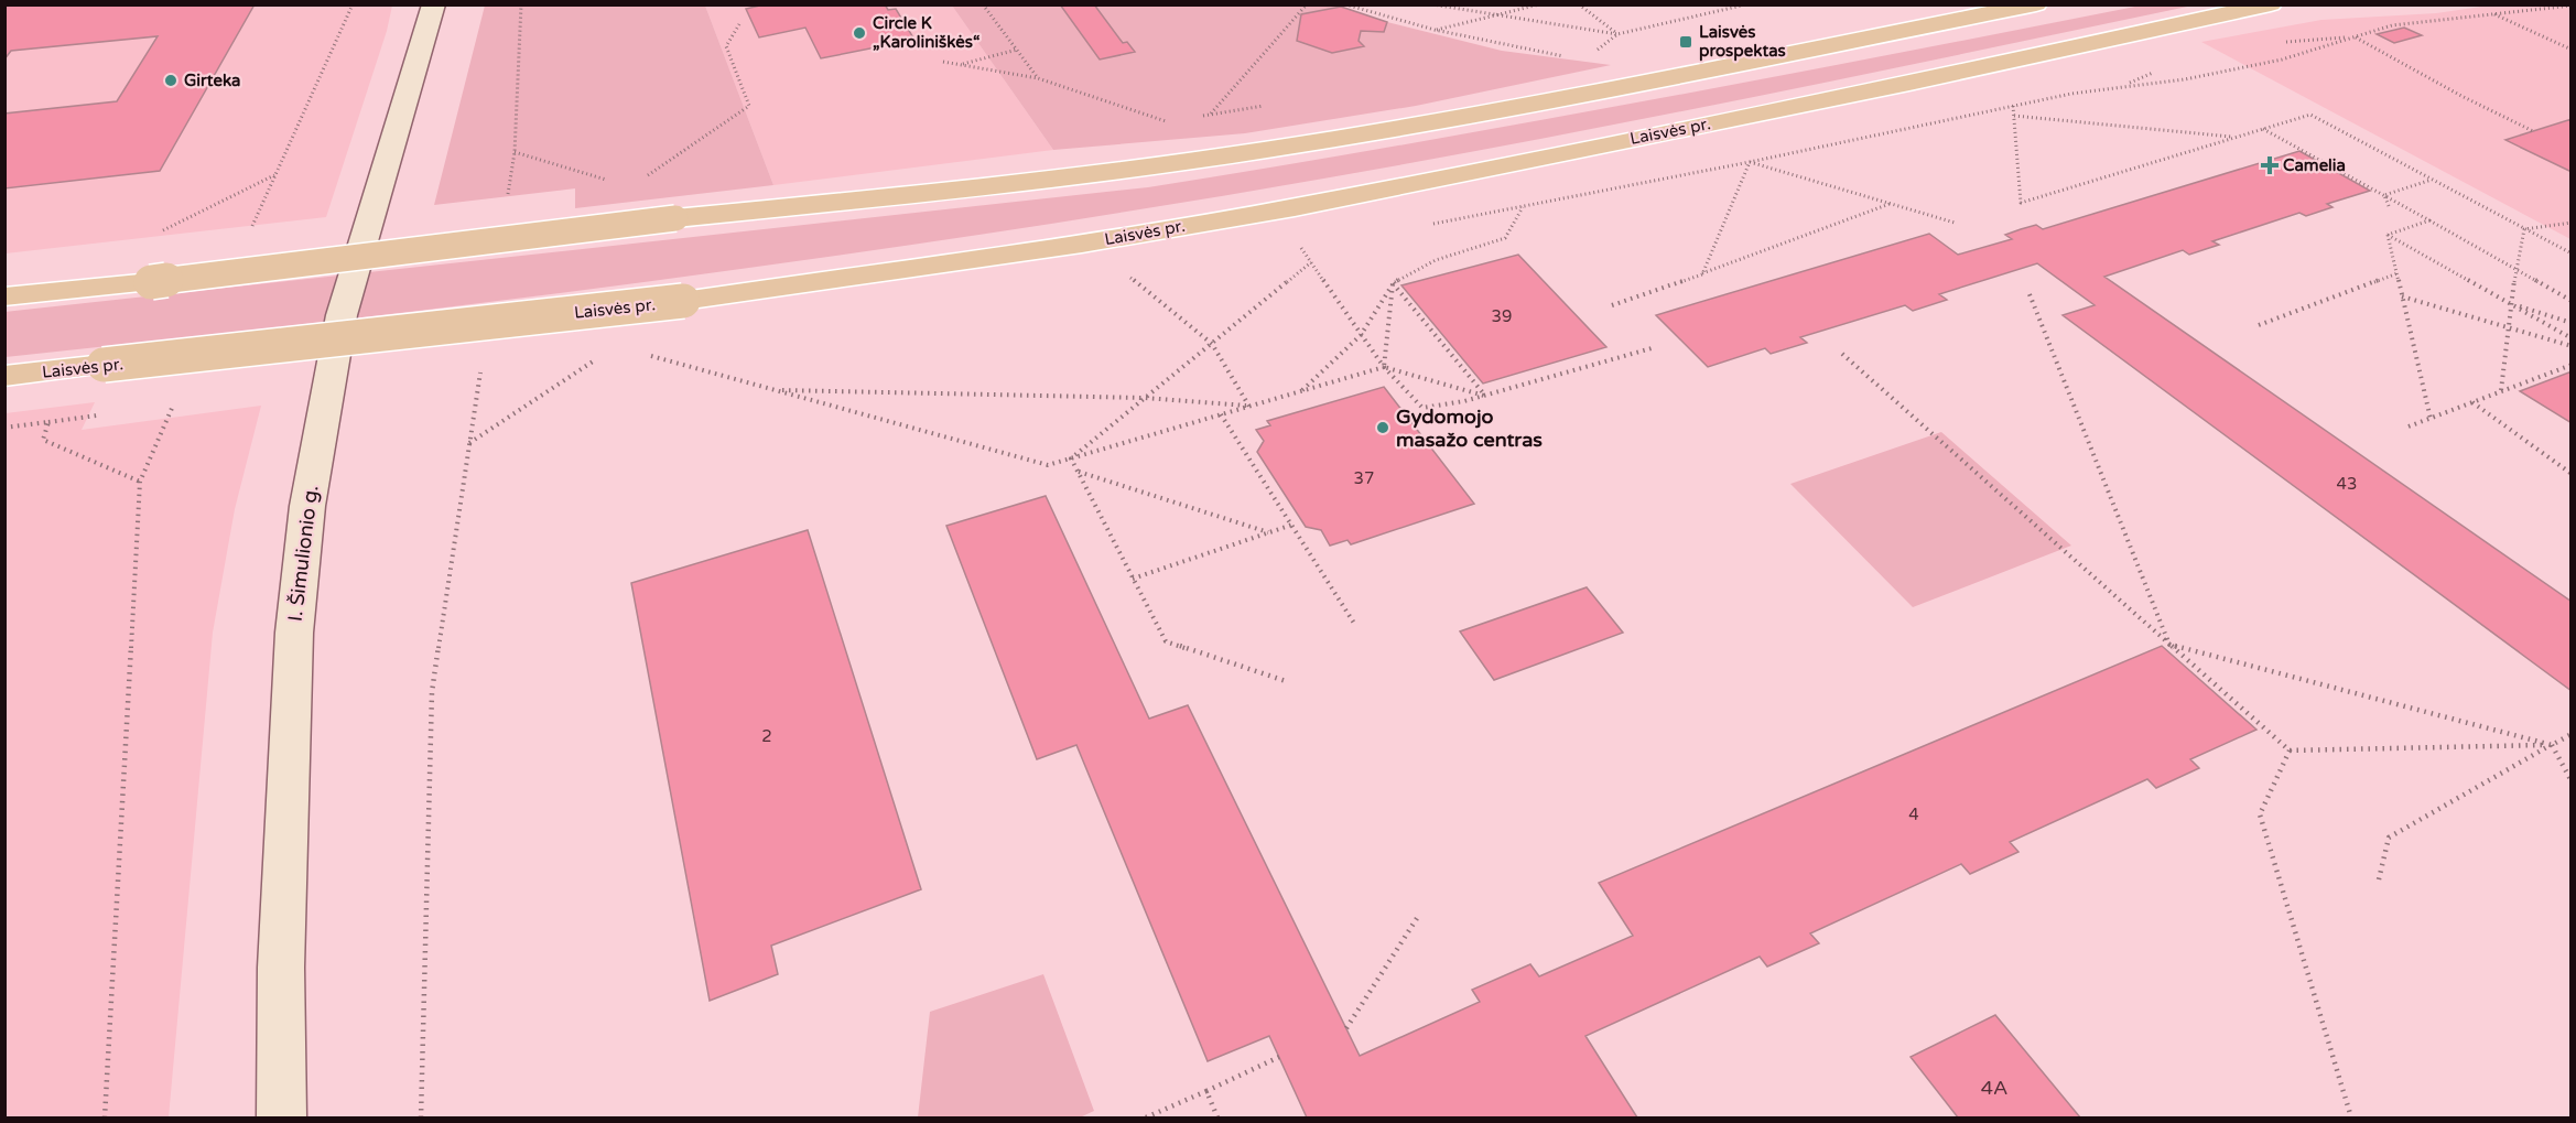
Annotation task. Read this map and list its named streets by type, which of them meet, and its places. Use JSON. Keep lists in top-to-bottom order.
{
  "streets": {
    "main road": ["Laisvės pr."],
    "street": ["I. Šimulionio g."]
  },
  "places": {
    "other": ["Circle K „Karoliniškės“", "Girteka", "Gydomojo masažo centras"],
    "transit": ["Laisvės prospektas"],
    "health": ["Camelia"]
  },
  "house_numbers": [
    "39",
    "37",
    "43",
    "2",
    "4",
    "4A"
  ]
}
